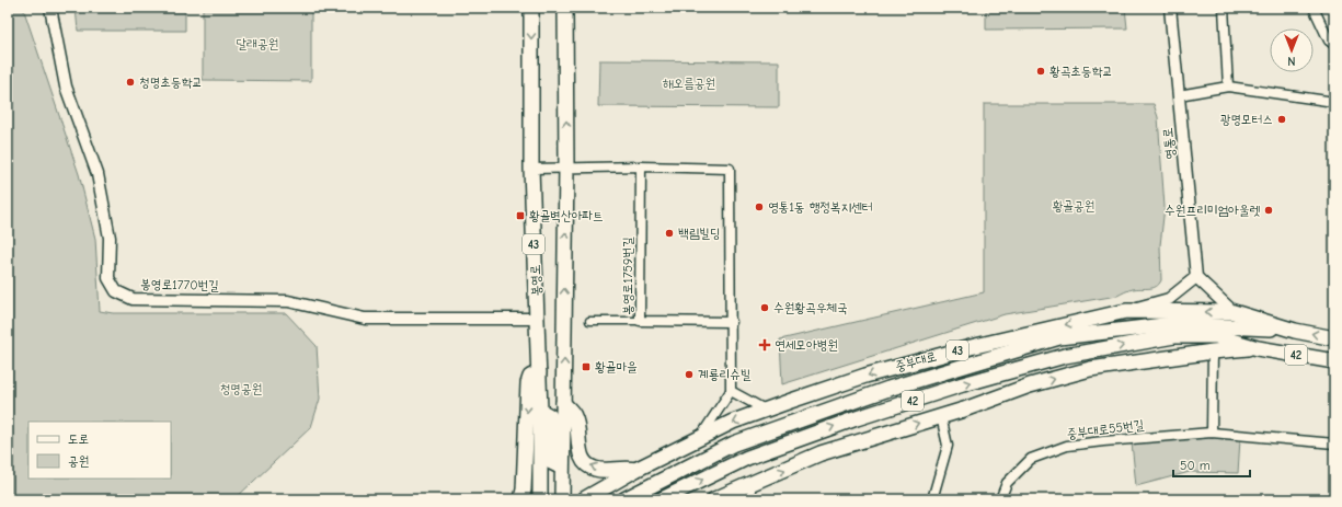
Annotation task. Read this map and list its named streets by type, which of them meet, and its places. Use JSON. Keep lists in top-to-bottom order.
{
  "streets": {
    "main road": [
      "43",
      "봉영로",
      "42",
      "중부대로"
    ],
    "street": [
      "영통로",
      "봉영로1759번길",
      "봉영로1770번길",
      "중부대로55번길"
    ]
  },
  "crossings": [
    ["봉영로", "봉영로1770번길"]
  ],
  "parks": [
    "달래공원",
    "해오름공원",
    "황골공원",
    "청명공원"
  ],
  "places": {
    "other": [
      "황곡초등학교",
      "청명초등학교",
      "광명모터스",
      "영통1동 행정복지센터",
      "수원프리미엄아울렛",
      "백림빌딩",
      "수원황곡우체국",
      "계룡리슈빌"
    ],
    "transit": ["황골벽산아파트", "황골마을"],
    "health": ["연세모아병원"]
  },
  "legend": ["도로", "공원"],
  "scale_bar": "50 m",
  "north": "bottom"
}
